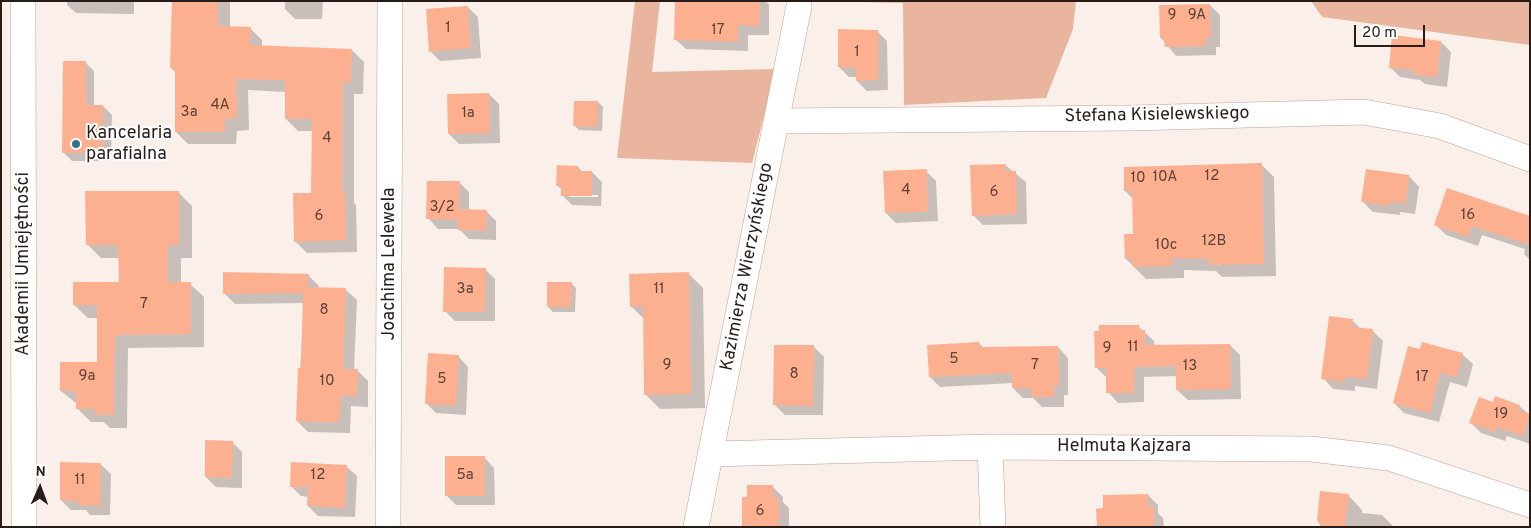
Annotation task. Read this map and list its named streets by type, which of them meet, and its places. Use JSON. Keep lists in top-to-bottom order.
{
  "streets": {
    "street": [
      "Stefana Kisielewskiego",
      "Akademii Umiejętności",
      "Joachima Lelewela",
      "Kazimierza Wierzyńskiego",
      "Helmuta Kajzara"
    ]
  },
  "crossings": [
    ["Stefana Kisielewskiego", "Kazimierza Wierzyńskiego"],
    ["Kazimierza Wierzyńskiego", "Helmuta Kajzara"]
  ],
  "places": ["Kancelaria parafialna"],
  "house_numbers": [
    "9",
    "9A",
    "1",
    "17",
    "1",
    "4A",
    "3a",
    "1a",
    "4",
    "12",
    "10A",
    "10",
    "4",
    "6",
    "3/2",
    "16",
    "6",
    "12B",
    "10c",
    "3a",
    "11",
    "7",
    "8",
    "11",
    "9",
    "5",
    "9",
    "7",
    "13",
    "8",
    "9a",
    "17",
    "5",
    "10",
    "19",
    "12",
    "5a",
    "11",
    "6"
  ],
  "scale_bar": "20 m",
  "north": "top"
}
